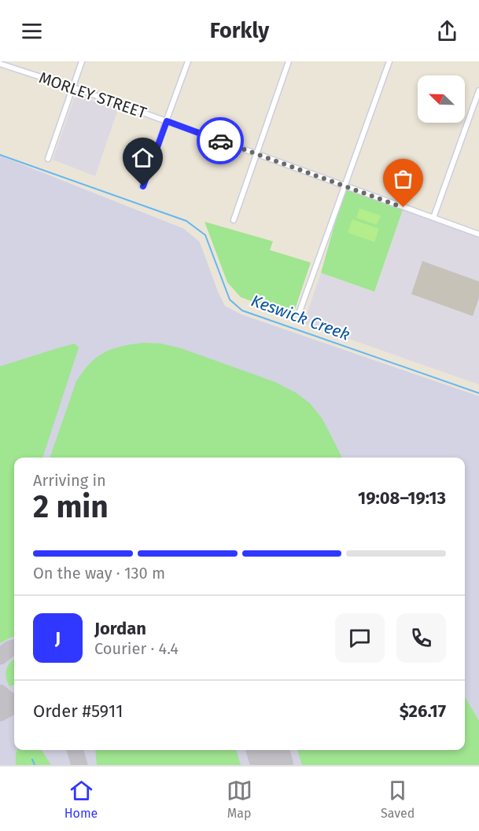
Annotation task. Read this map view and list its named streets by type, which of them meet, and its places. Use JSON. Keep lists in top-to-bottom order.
{
  "streets": {
    "street": ["MORLEY STREET"]
  },
  "water": ["Keswick Creek"],
  "north": "top left",
  "page": {
    "header": "Forkly",
    "heading": ["2 min", "Arriving in", "19:08–19:13"],
    "panel": [
      "Jordan",
      "Courier · 4.4",
      "Order #5911",
      "$26.17"
    ],
    "bar": "On the way · 130 m",
    "round": "J",
    "tabs": ["Home", "Map", "Saved"]
  }
}
